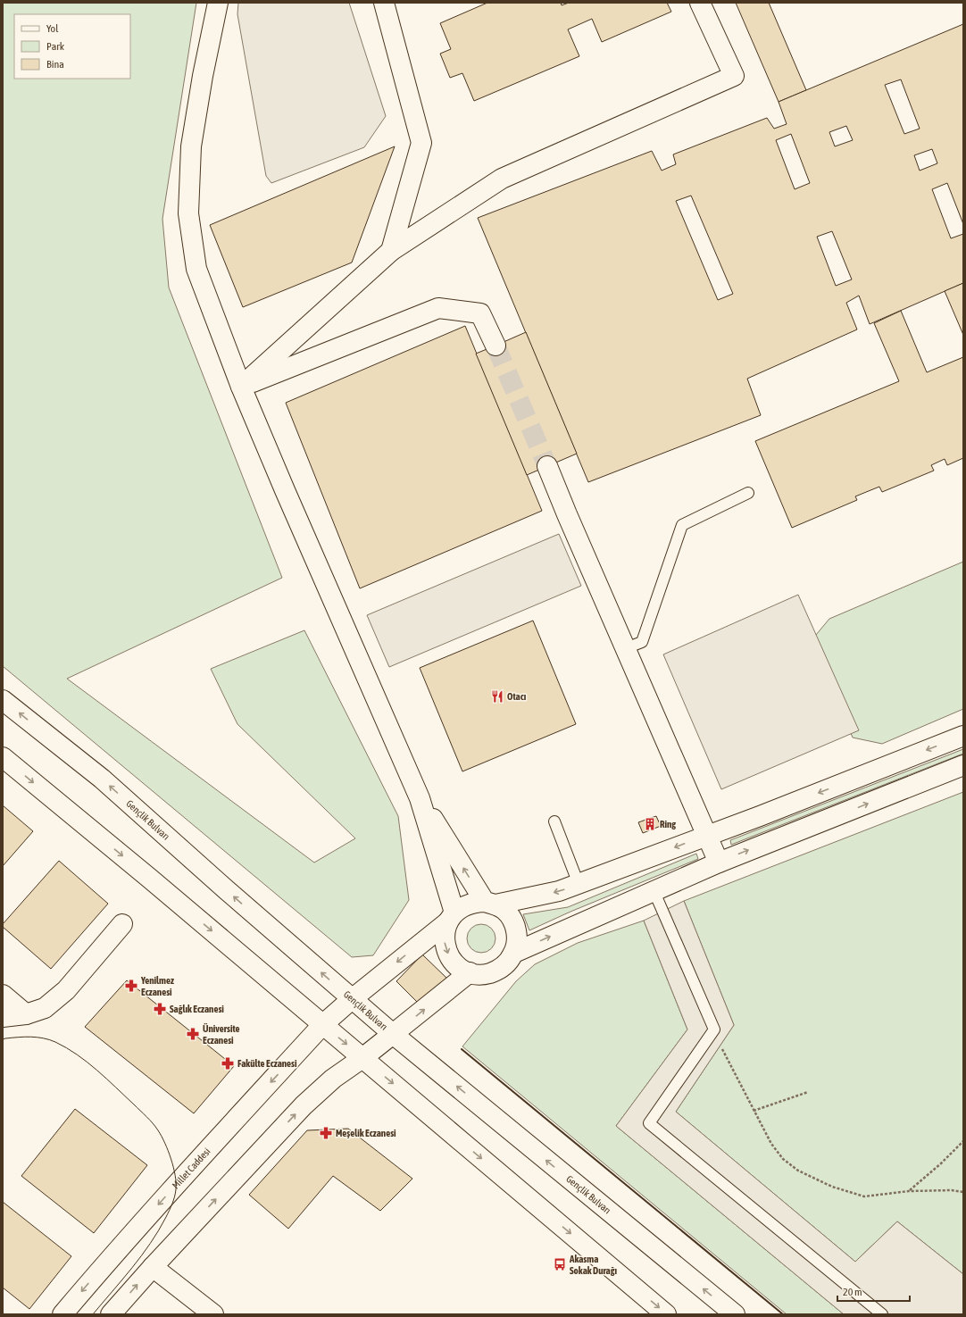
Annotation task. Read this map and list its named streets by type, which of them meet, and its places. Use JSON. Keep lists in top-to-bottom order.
{
  "streets": {
    "main road": ["Gençlik Bulvarı", "Millet Caddesi"]
  },
  "crossings": [
    ["Gençlik Bulvarı", "Millet Caddesi"]
  ],
  "places": {
    "restaurant": ["Otacı"],
    "building": ["Ring"],
    "pharmacy": [
      "Yenilmez Eczanesi",
      "Sağlık Eczanesi",
      "Üniversite Eczanesi",
      "Fakülte Eczanesi",
      "Meşelik Eczanesi"
    ],
    "bus stop": ["Akasma Sokak Durağı"]
  },
  "legend": ["Yol", "Park", "Bina"],
  "scale_bar": "20 m"
}
